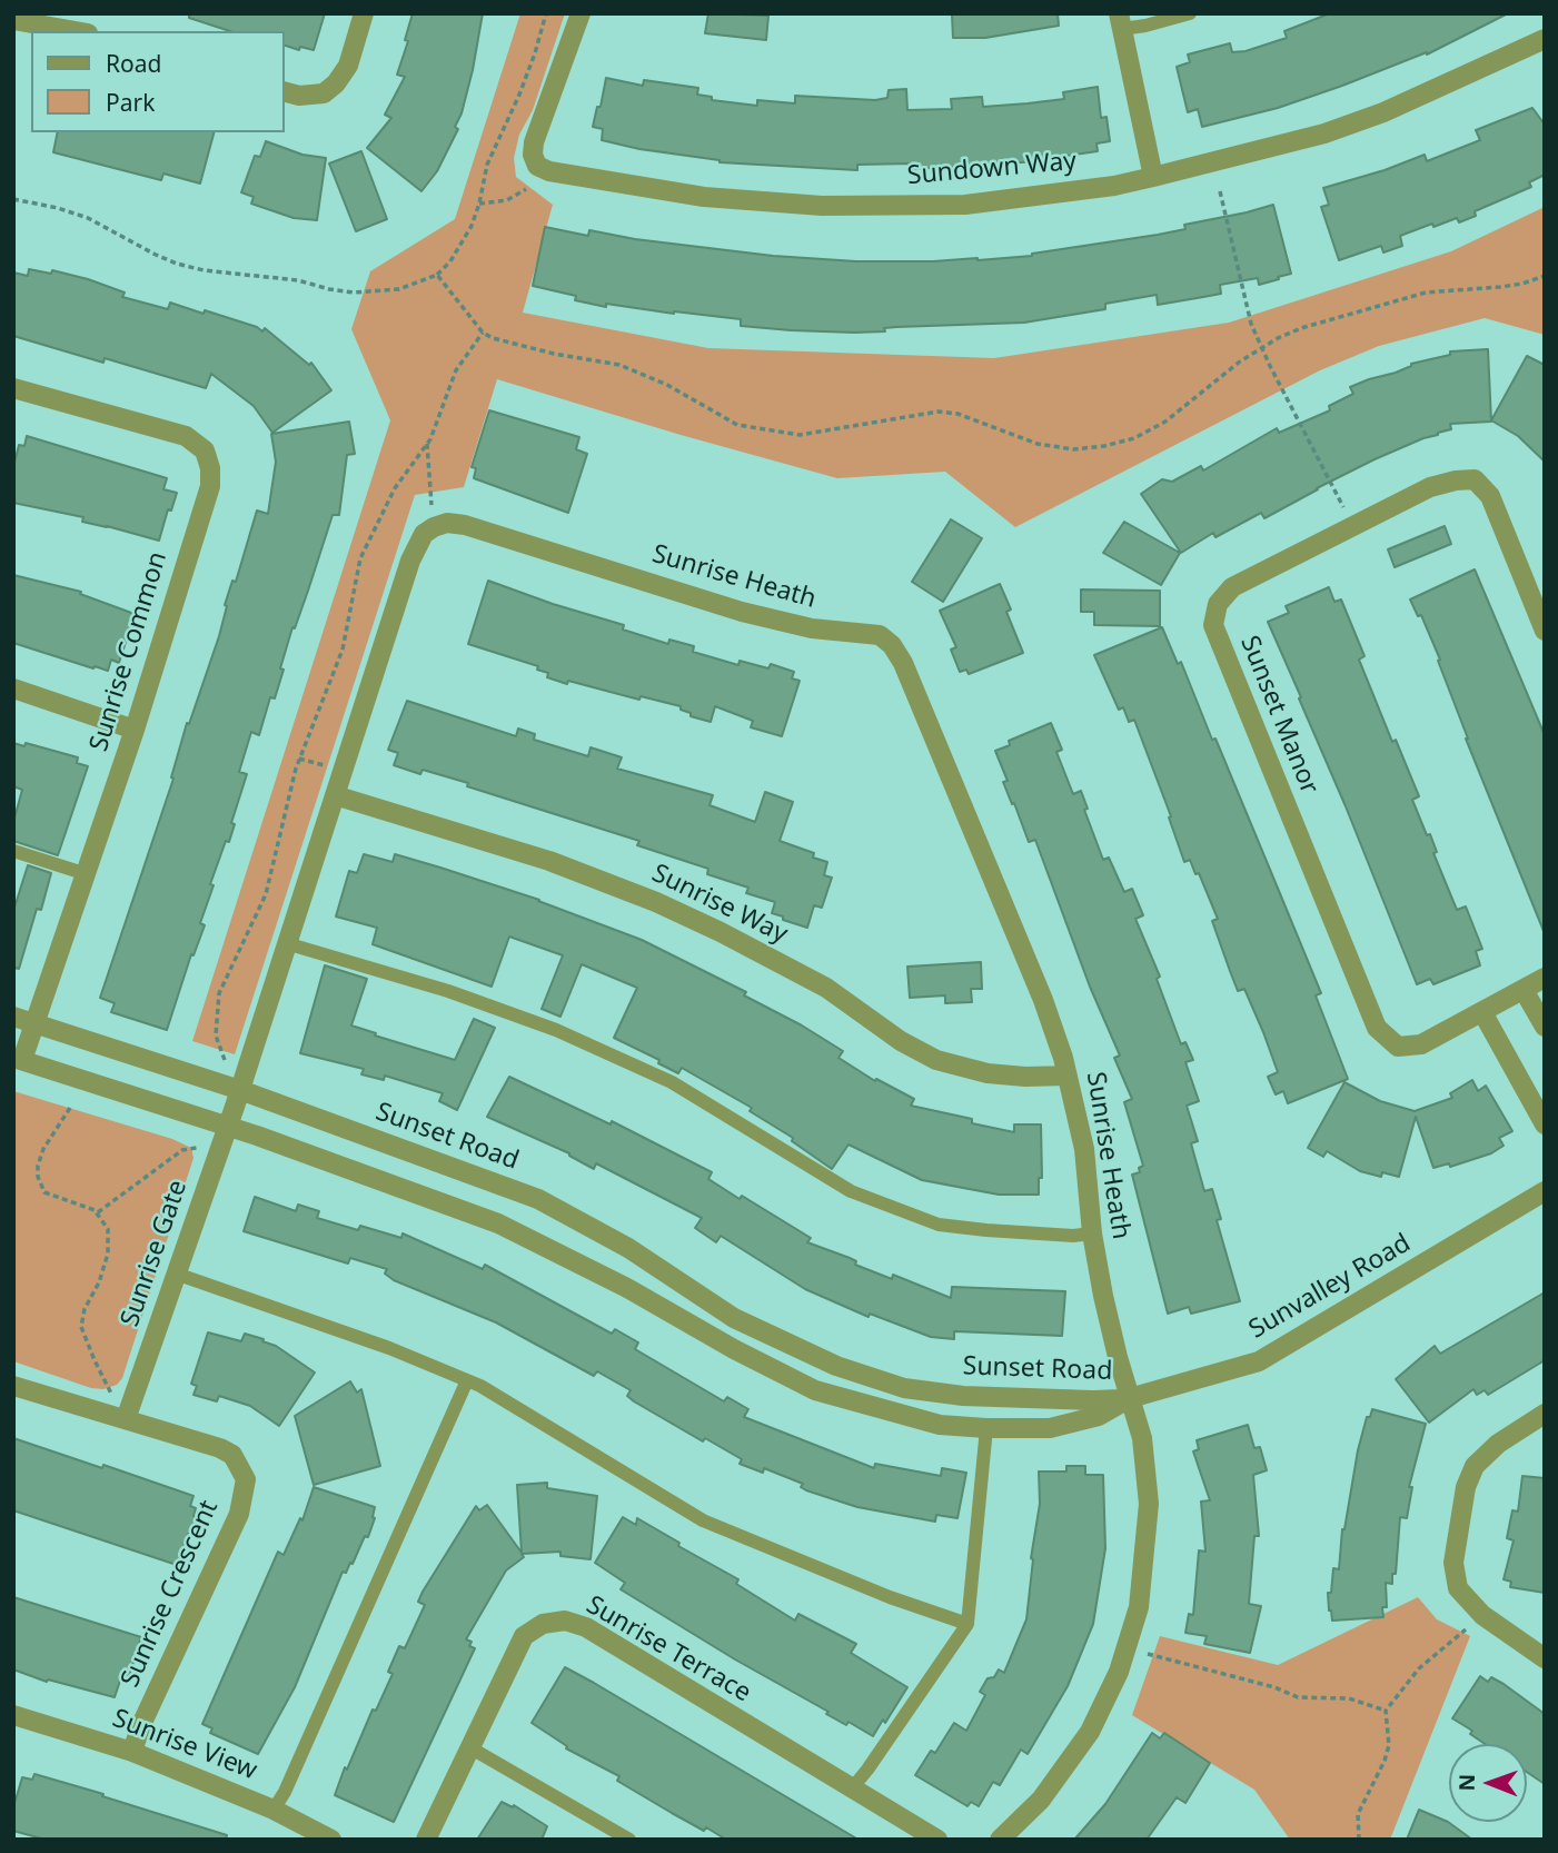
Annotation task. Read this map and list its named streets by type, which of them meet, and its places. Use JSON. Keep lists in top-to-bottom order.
{
  "streets": {
    "street": [
      "Sundown Way",
      "Sunrise Heath",
      "Sunrise Common",
      "Sunset Manor",
      "Sunrise Way",
      "Sunset Road",
      "Sunrise Gate",
      "Sunvalley Road",
      "Sunrise Crescent",
      "Sunrise Terrace",
      "Sunrise View"
    ]
  },
  "crossings": [
    ["Sunrise Heath", "Sunrise Way"],
    ["Sunrise Heath", "Sunset Road"],
    ["Sunrise Heath", "Sunvalley Road"],
    ["Sunrise Common", "Sunset Road"],
    ["Sunset Road", "Sunrise Gate"],
    ["Sunset Road", "Sunvalley Road"],
    ["Sunrise Gate", "Sunrise Crescent"],
    ["Sunrise Crescent", "Sunrise View"]
  ],
  "legend": ["Road", "Park"],
  "north": "left"
}
